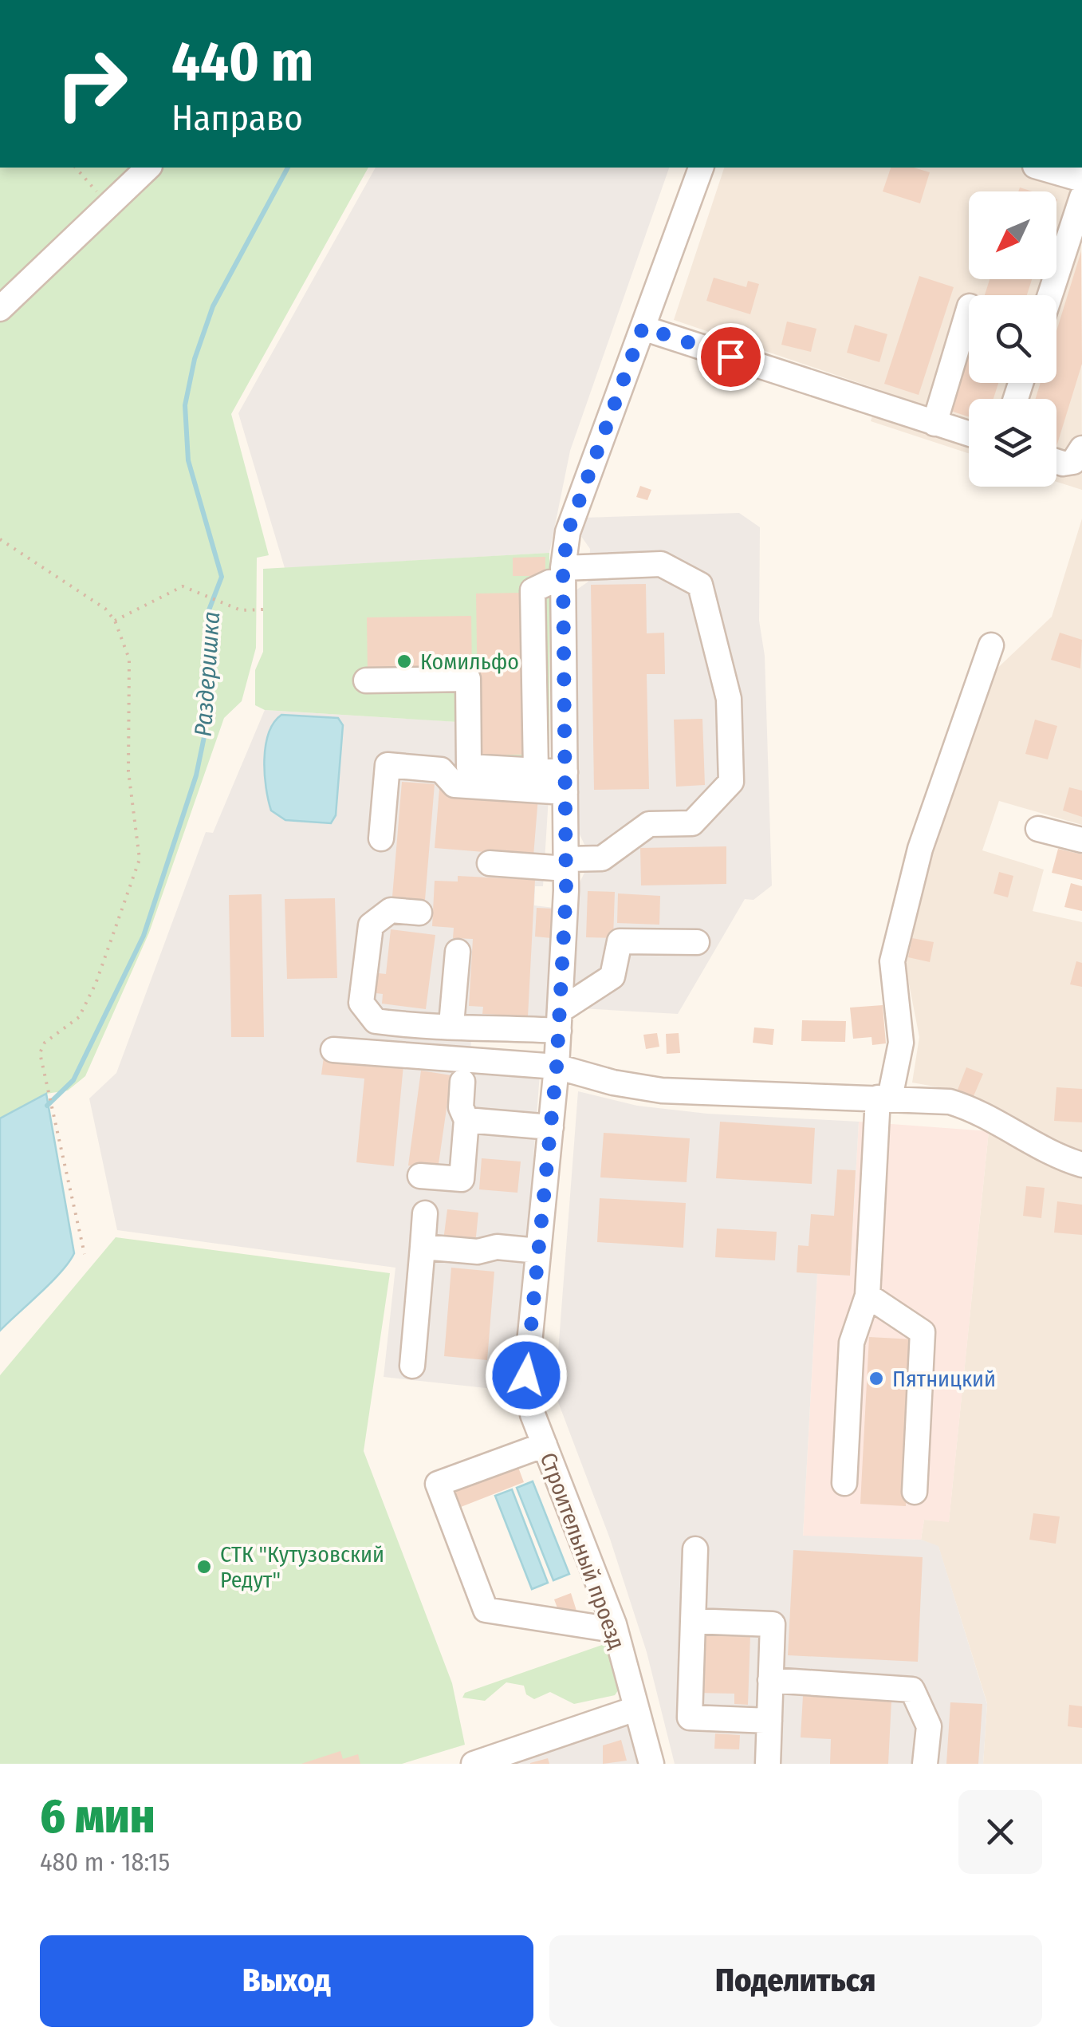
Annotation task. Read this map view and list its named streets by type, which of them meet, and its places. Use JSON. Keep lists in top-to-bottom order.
{
  "streets": {
    "street": ["Строительный проезд"]
  },
  "water": ["Раздеришка"],
  "places": ["Комильфо", "Пятницкий", "СТК \"Кутузовский Редут\""],
  "north": "bottom left",
  "page": {
    "turn": ["440 m", "Направо"],
    "heading": ["6 мин", "480 m · 18:15"],
    "buttons": ["Выход", "Поделиться"]
  }
}
